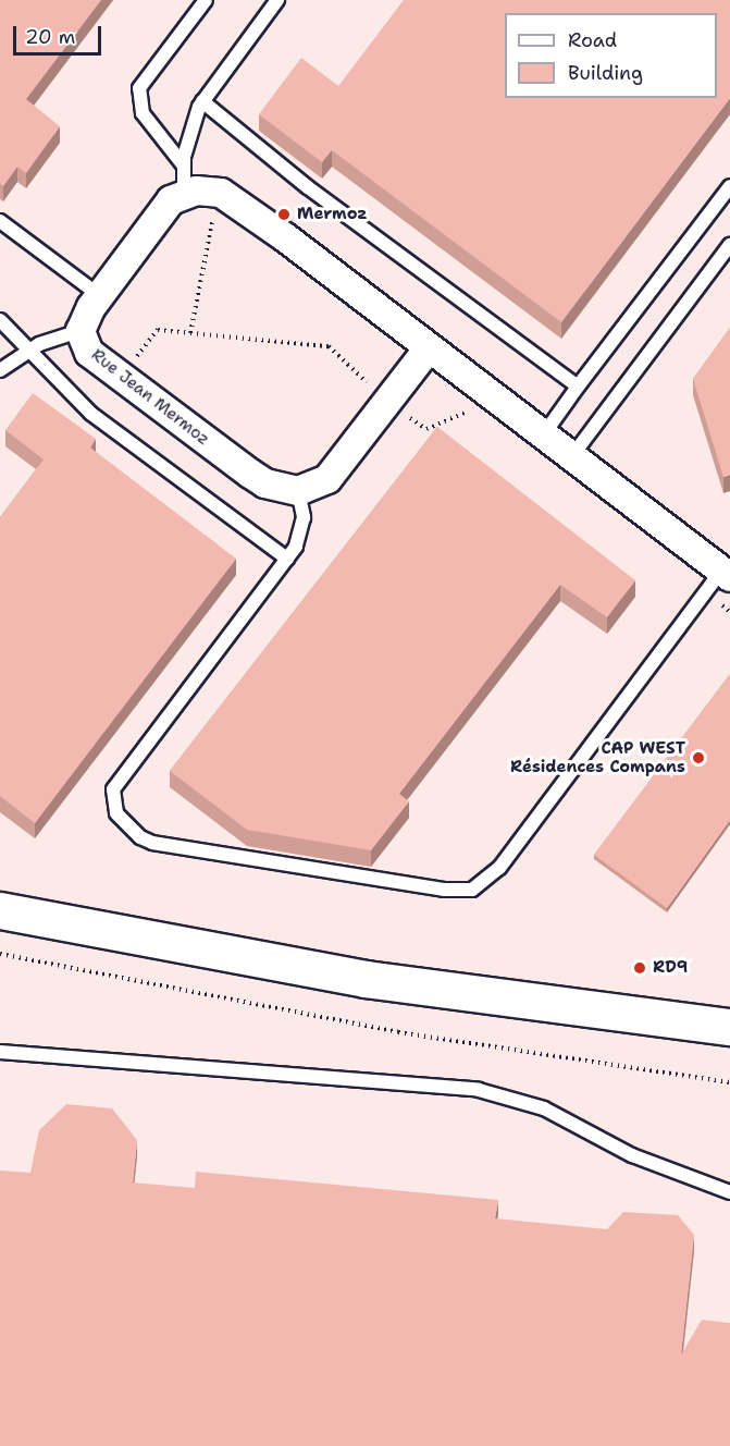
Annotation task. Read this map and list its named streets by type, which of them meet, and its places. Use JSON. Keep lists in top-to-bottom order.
{
  "streets": {
    "street": ["Rue Jean Mermoz"]
  },
  "places": ["Mermoz", "CAP WEST Résidences Compans", "RD9"],
  "legend": ["Road", "Building"],
  "scale_bar": "20 m"
}
